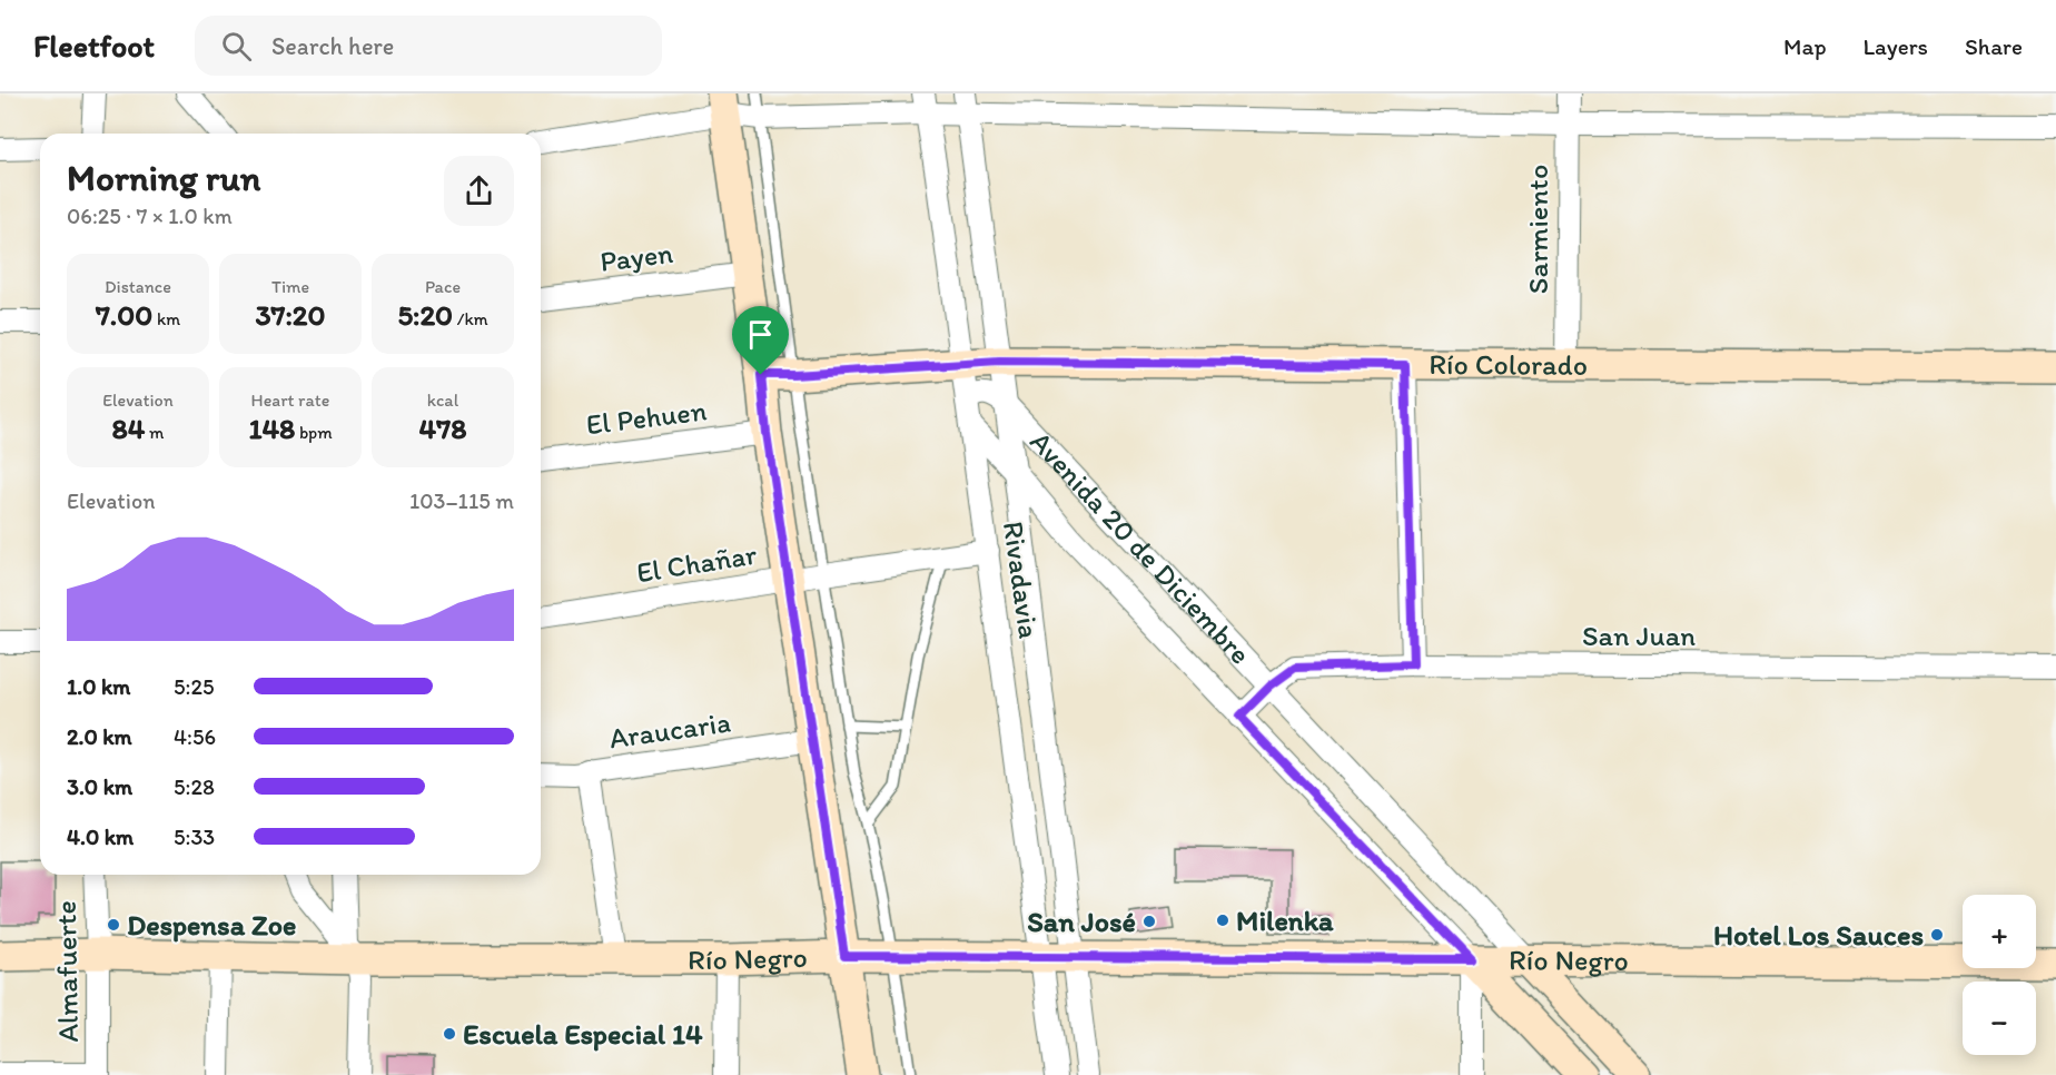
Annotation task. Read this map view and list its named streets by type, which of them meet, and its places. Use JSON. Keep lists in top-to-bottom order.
{
  "streets": {
    "street": [
      "Sarmiento",
      "Payen",
      "Río Colorado",
      "El Pehuen",
      "Avenida 20 de Diciembre",
      "El Chañar",
      "Rivadavia",
      "San Juan",
      "Araucaria",
      "Río Negro",
      "Almafuerte"
    ]
  },
  "crossings": [
    ["Sarmiento", "Río Colorado"],
    ["Río Colorado", "Rivadavia"],
    ["Avenida 20 de Diciembre", "Rivadavia"],
    ["Avenida 20 de Diciembre", "San Juan"],
    ["Avenida 20 de Diciembre", "Río Negro"],
    ["El Chañar", "Rivadavia"],
    ["Rivadavia", "Río Negro"],
    ["Río Negro", "Almafuerte"]
  ],
  "places": [
    "Milenka",
    "San José",
    "Despensa Zoe",
    "Hotel Los Sauces",
    "Escuela Especial 14"
  ],
  "page": {
    "header": "Fleetfoot",
    "search": "Search here",
    "nav": ["Map", "Layers", "Share"],
    "heading": ["Morning run", "06:25 · 7 × 1.0 km"],
    "stats": [
      ["Distance", "7.00 km"],
      ["Time", "37:20"],
      ["Pace", "5:20 /km"],
      ["Elevation", "84 m"],
      ["Heart rate", "148 bpm"],
      ["kcal", "478"]
    ],
    "chart": ["Elevation", "103–115 m"],
    "list": [
      {
        "name": "1.0 km",
        "note": "5:25"
      },
      {
        "name": "2.0 km",
        "note": "4:56"
      },
      {
        "name": "3.0 km",
        "note": "5:28"
      },
      {
        "name": "4.0 km",
        "note": "5:33"
      }
    ],
    "map_buttons": ["+", "−"]
  }
}
